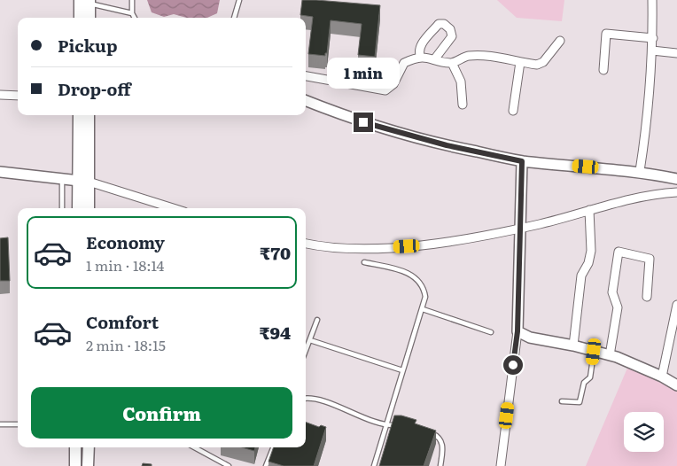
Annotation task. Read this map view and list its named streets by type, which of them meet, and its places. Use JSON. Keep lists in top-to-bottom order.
{
  "page": {
    "banner": ["Pickup", "Drop-off"],
    "bubble": "1 min",
    "list": [
      {
        "name": "Economy",
        "note": "1 min · 18:14",
        "value": "₹70"
      },
      {
        "name": "Comfort",
        "note": "2 min · 18:15",
        "value": "₹94"
      }
    ],
    "buttons": "Confirm"
  }
}
